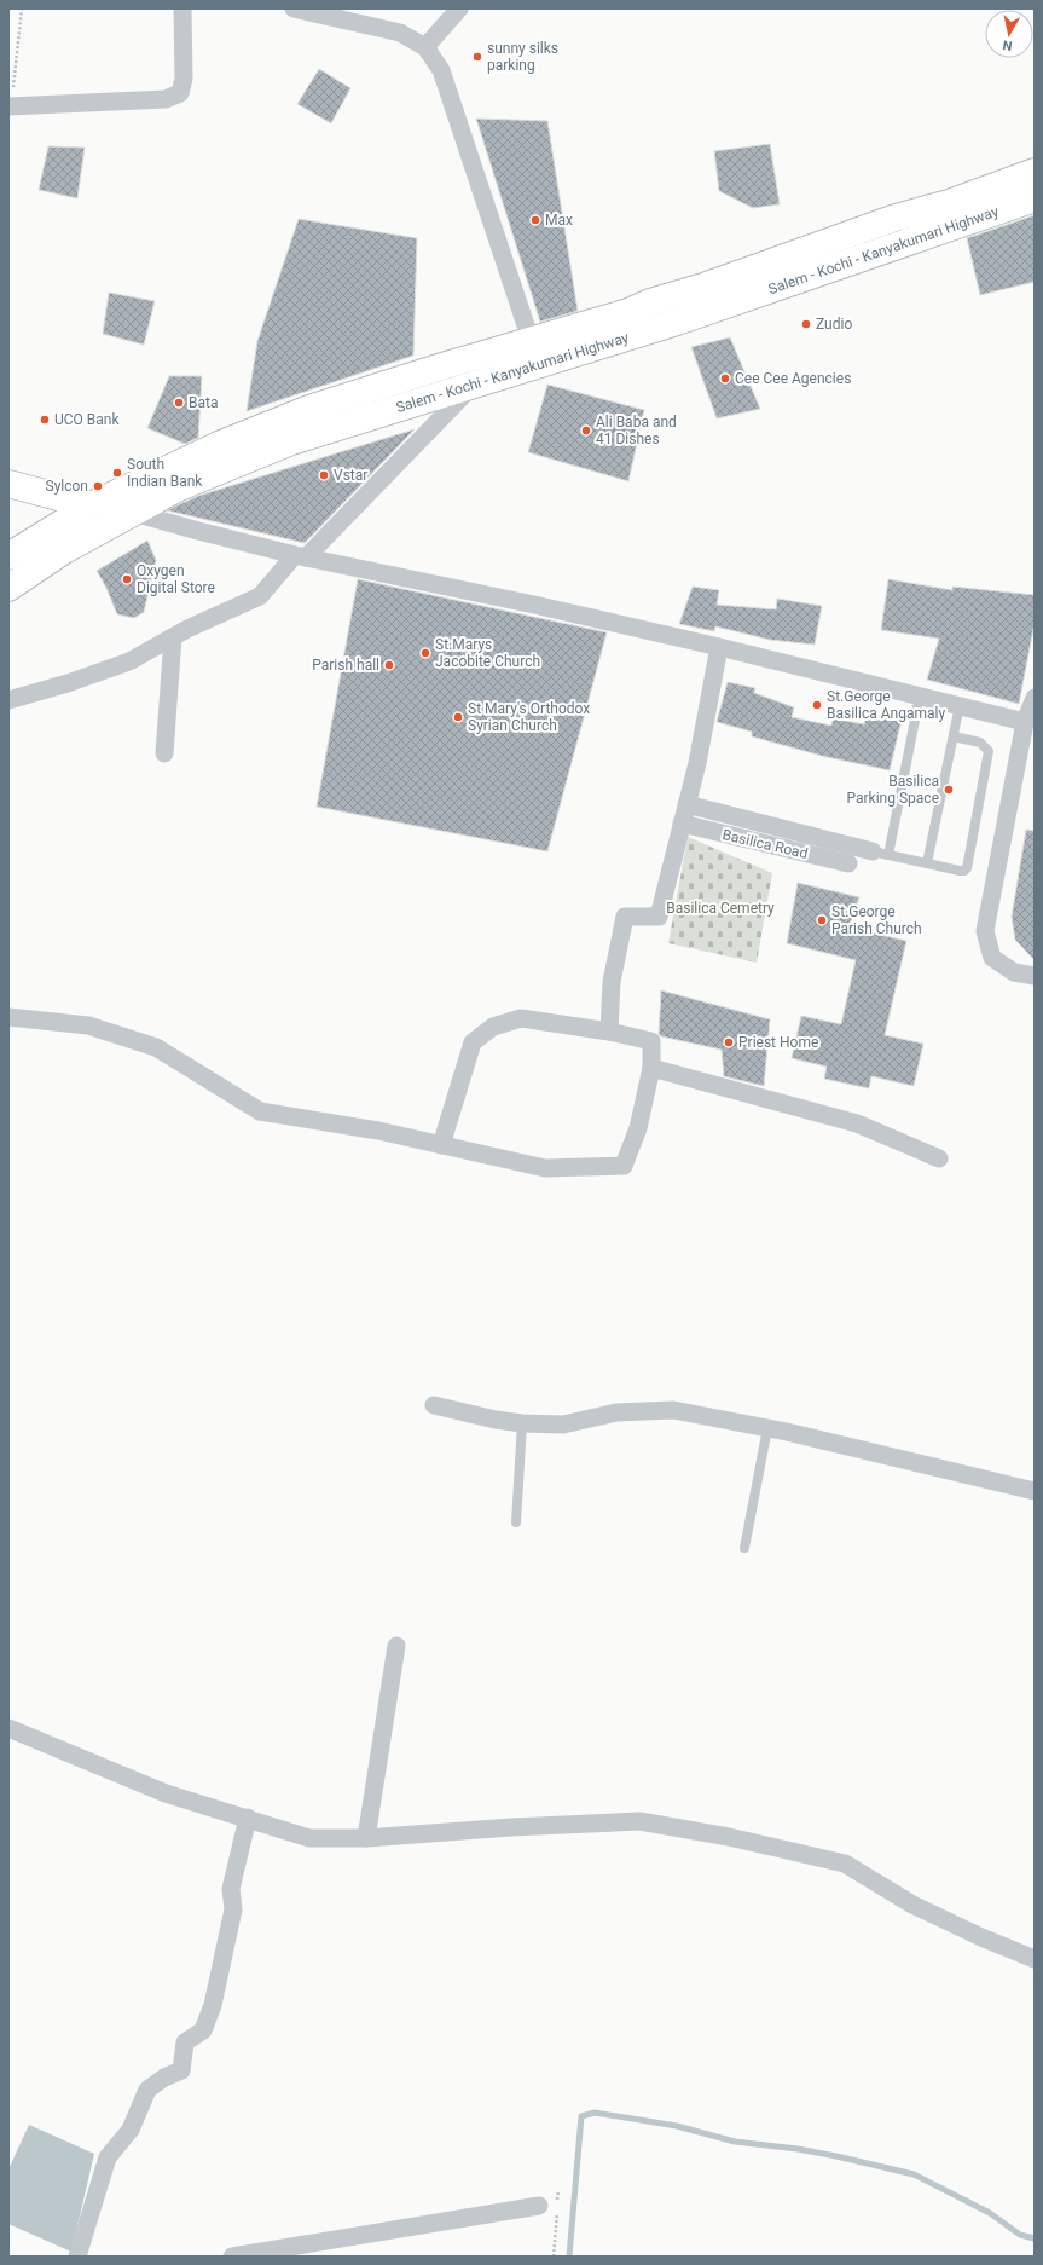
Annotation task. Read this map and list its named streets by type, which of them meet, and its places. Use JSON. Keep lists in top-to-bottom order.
{
  "streets": {
    "main road": ["Salem - Kochi - Kanyakumari Highway"],
    "street": ["Basilica Road"]
  },
  "parks": ["Basilica Cemetry"],
  "places": [
    "sunny silks parking",
    "Max",
    "Zudio",
    "Cee Cee Agencies",
    "Bata",
    "UCO Bank",
    "Ali Baba and 41 Dishes",
    "South Indian Bank",
    "Vstar",
    "Sylcon",
    "Oxygen Digital Store",
    "St.Marys Jacobite Church",
    "Parish hall",
    "St.George Basilica Angamaly",
    "St Mary's Orthodox Syrian Church",
    "Basilica Parking Space",
    "St.George Parish Church",
    "Priest Home"
  ],
  "north": "bottom"
}
